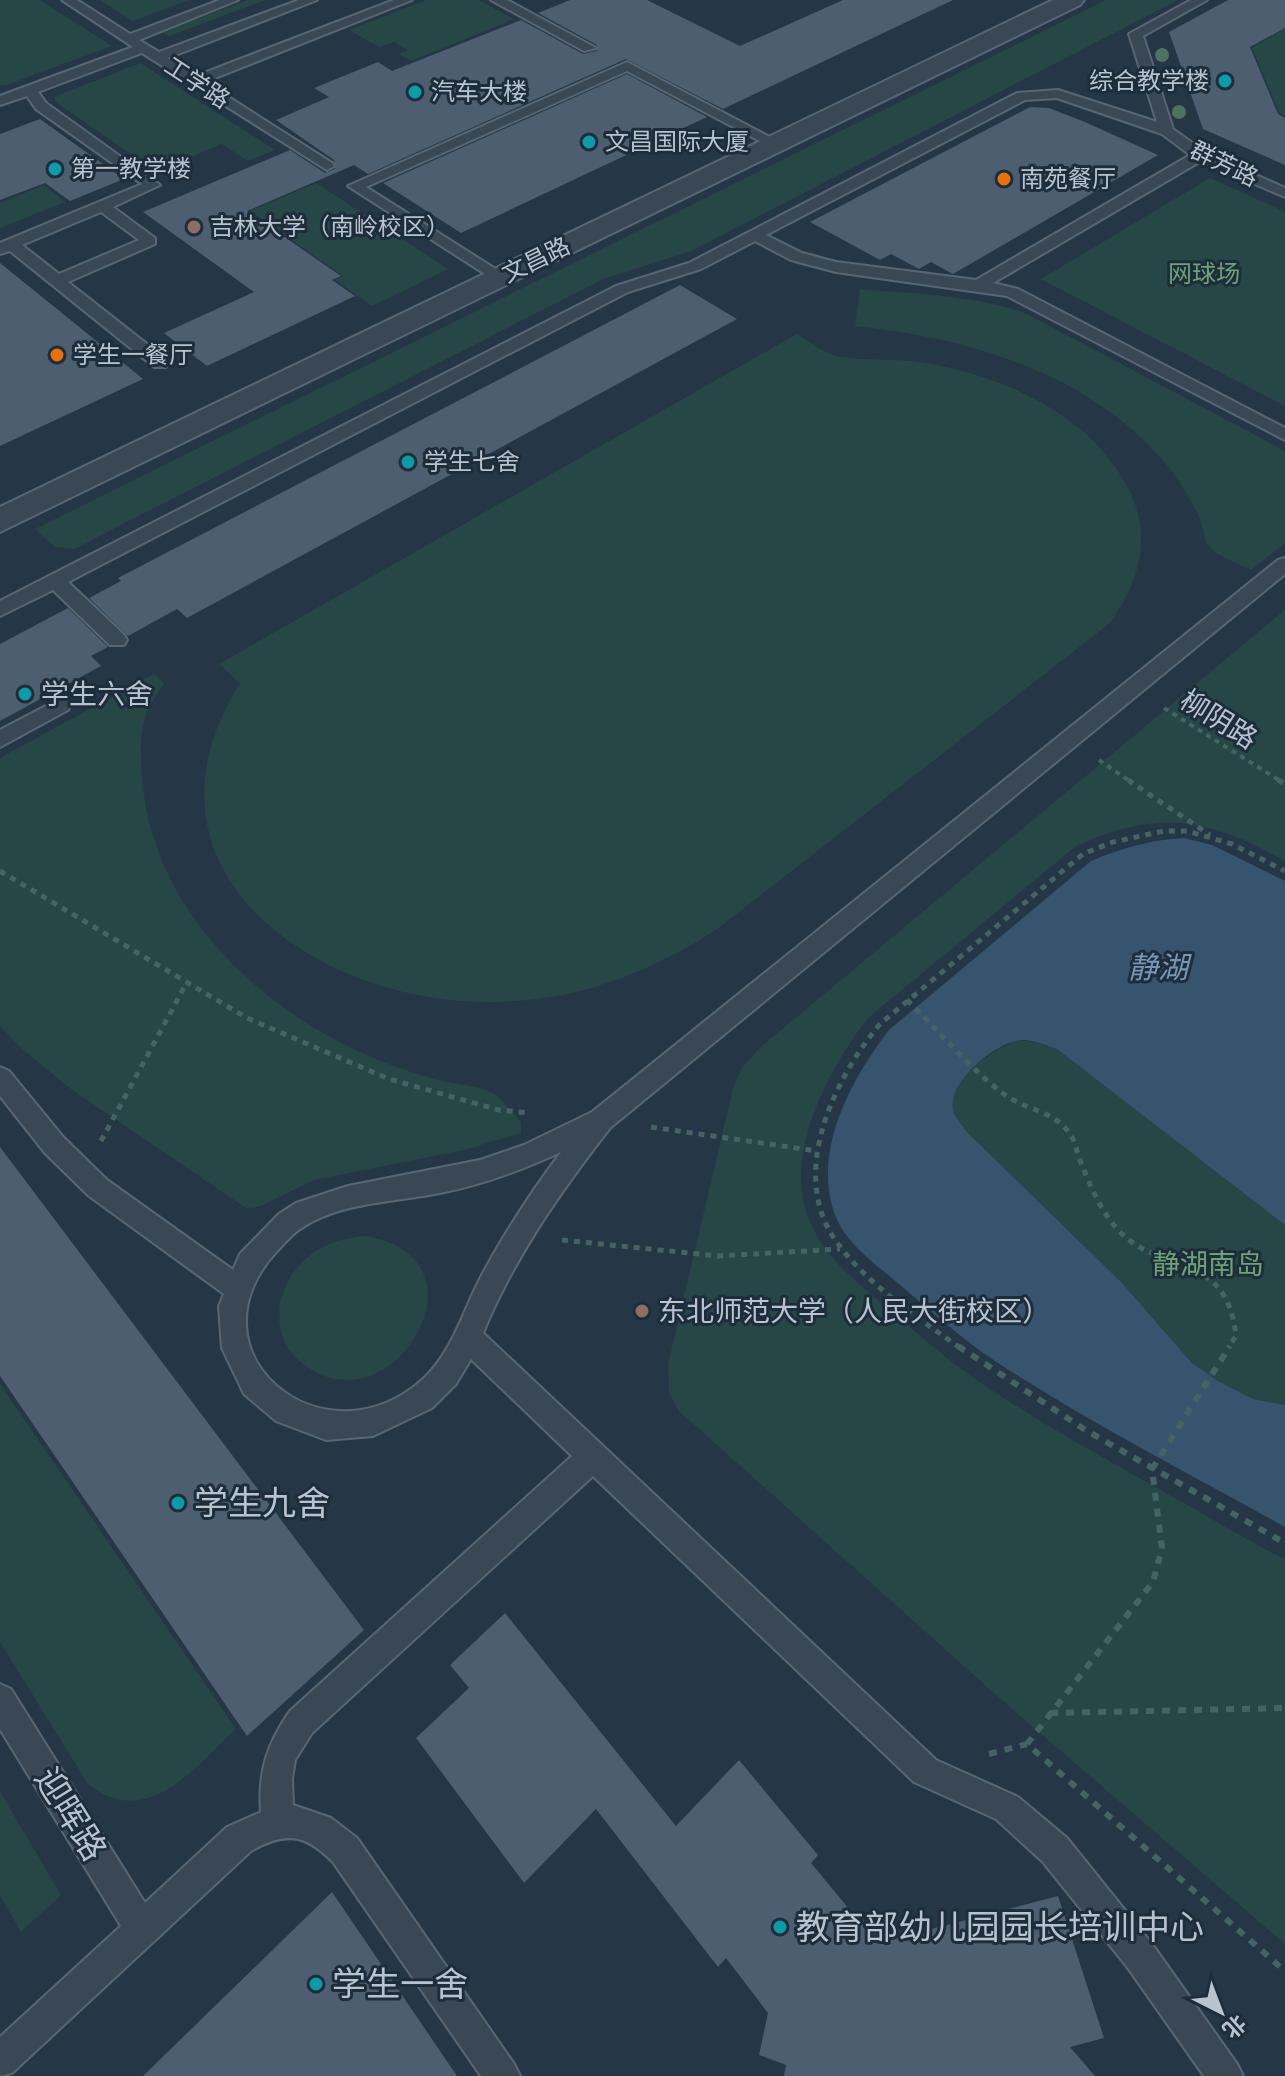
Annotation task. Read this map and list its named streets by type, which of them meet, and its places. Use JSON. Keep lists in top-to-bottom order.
{
  "streets": {
    "street": ["文昌路"],
    "lane": ["工学路", "群芳路", "迎晖路"],
    "path": ["柳阴路"]
  },
  "water": ["静湖"],
  "parks": ["网球场", "静湖南岛"],
  "places": [
    "综合教学楼",
    "汽车大楼",
    "文昌国际大厦",
    "第一教学楼",
    "南苑餐厅",
    "吉林大学（南岭校区）",
    "学生一餐厅",
    "学生七舍",
    "学生六舍",
    "东北师范大学（人民大街校区）",
    "学生九舍",
    "教育部幼儿园园长培训中心",
    "学生一舍"
  ],
  "north": "bottom right"
}
